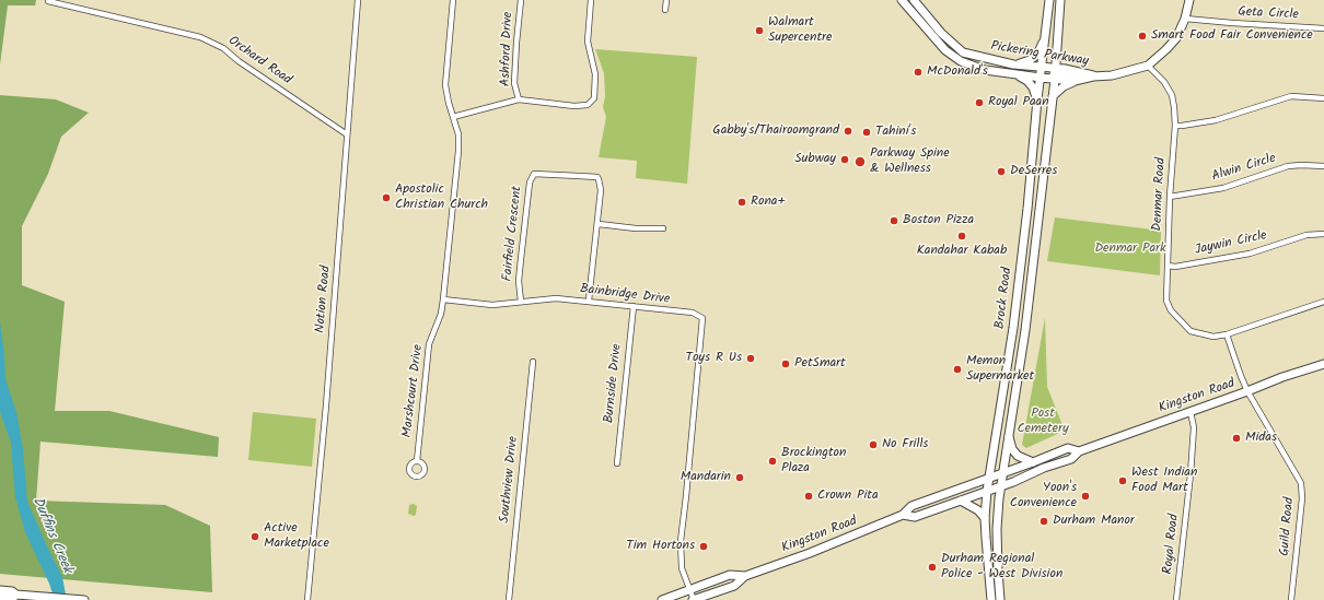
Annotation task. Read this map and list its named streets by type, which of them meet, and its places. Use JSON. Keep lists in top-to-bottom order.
{
  "streets": {
    "main road": ["Pickering Parkway", "Brock Road", "Kingston Road"],
    "street": [
      "Geta Circle",
      "Ashford Drive",
      "Orchard Road",
      "Alwin Circle",
      "Denmar Road",
      "Fairfield Crescent",
      "Jaywin Circle",
      "Bainbridge Drive",
      "Notion Road",
      "Burnside Drive",
      "Marshcourt Drive",
      "Southview Drive",
      "Guild Road",
      "Royal Road"
    ]
  },
  "crossings": [
    ["Geta Circle", "Pickering Parkway"],
    ["Pickering Parkway", "Denmar Road"],
    ["Pickering Parkway", "Brock Road"],
    ["Orchard Road", "Notion Road"],
    ["Alwin Circle", "Denmar Road"],
    ["Denmar Road", "Jaywin Circle"],
    ["Fairfield Crescent", "Bainbridge Drive"],
    ["Bainbridge Drive", "Burnside Drive"],
    ["Bainbridge Drive", "Marshcourt Drive"],
    ["Bainbridge Drive", "Kingston Road"],
    ["Brock Road", "Kingston Road"],
    ["Kingston Road", "Guild Road"],
    ["Kingston Road", "Royal Road"]
  ],
  "water": ["Duffins Creek"],
  "parks": ["Denmar Park", "Post Cemetery"],
  "places": [
    "Walmart Supercentre",
    "Smart Food Fair Convenience",
    "McDonald's",
    "Royal Paan",
    "Gabby's/Thairoomgrand",
    "Tahini's",
    "Subway",
    "Parkway Spine & Wellness",
    "DeSerres",
    "Apostolic Christian Church",
    "Rona+",
    "Boston Pizza",
    "Kandahar Kabab",
    "Toys R Us",
    "PetSmart",
    "Memon Supermarket",
    "Midas",
    "No Frills",
    "Brockington Plaza",
    "Mandarin",
    "West Indian Food Mart",
    "Crown Pita",
    "Yoon's Convenience",
    "Durham Manor",
    "Active Marketplace",
    "Tim Hortons",
    "Durham Regional Police - West Division"
  ]
}
